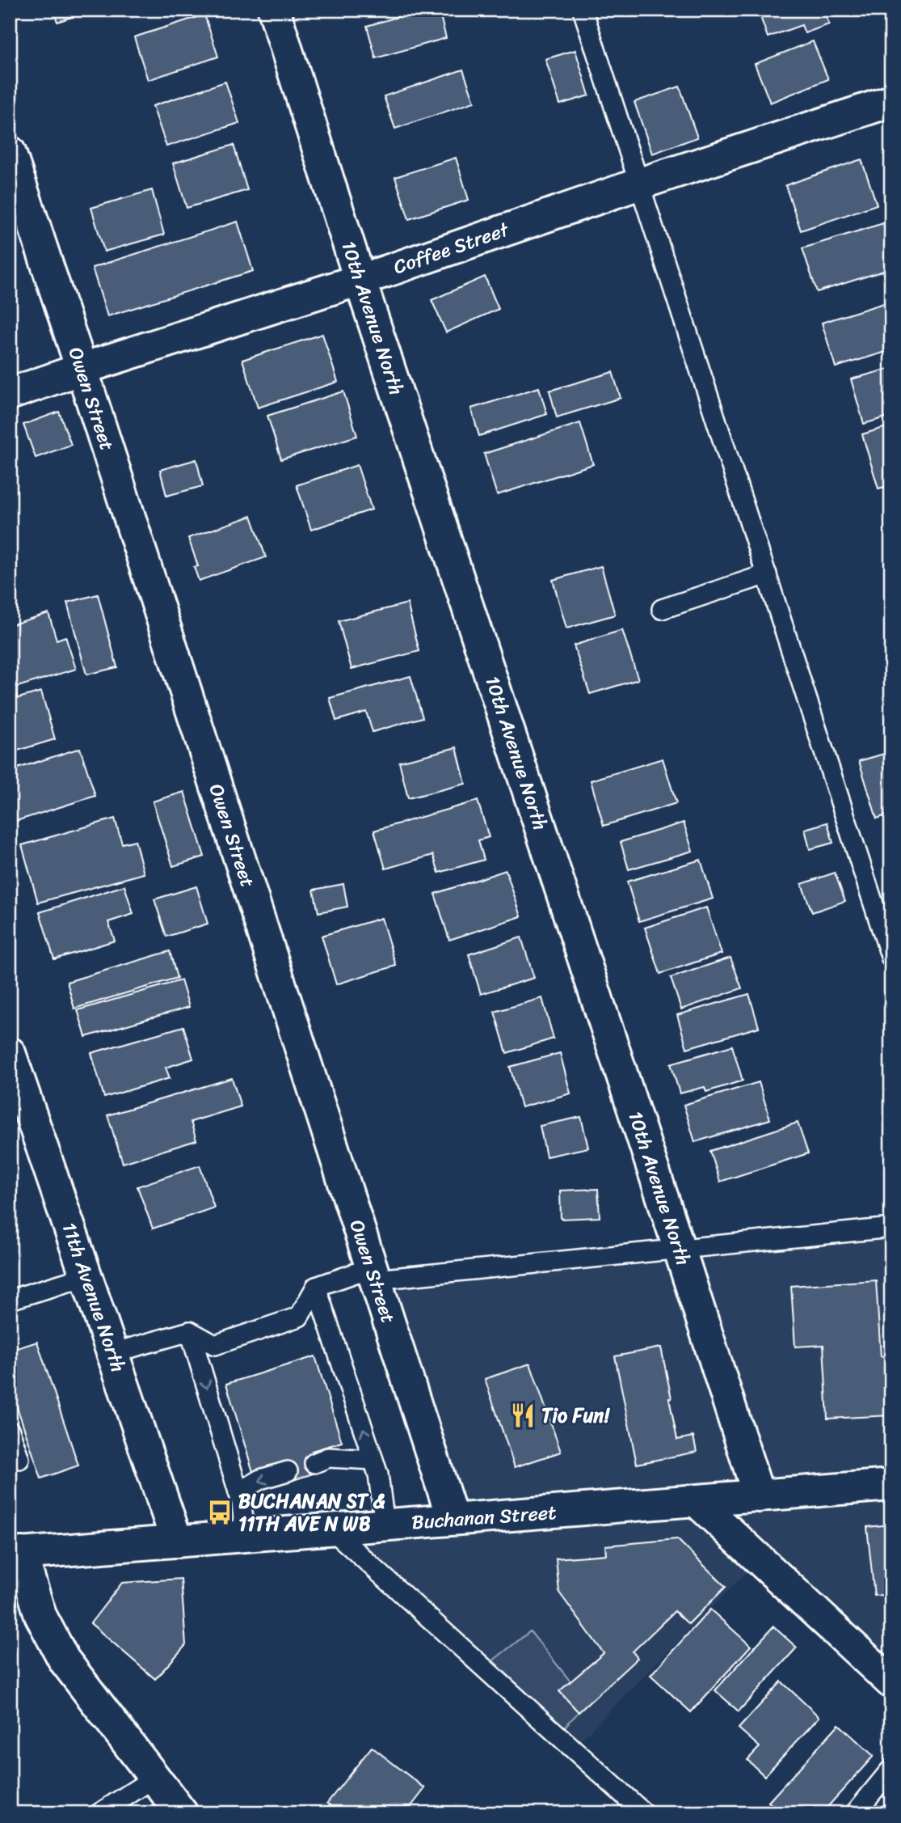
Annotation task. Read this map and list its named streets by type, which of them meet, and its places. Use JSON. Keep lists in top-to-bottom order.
{
  "streets": {
    "street": [
      "Coffee Street",
      "10th Avenue North",
      "Owen Street",
      "11th Avenue North",
      "Buchanan Street"
    ]
  },
  "crossings": [
    ["Coffee Street", "10th Avenue North"],
    ["Coffee Street", "Owen Street"],
    ["10th Avenue North", "Buchanan Street"],
    ["Owen Street", "Buchanan Street"],
    ["11th Avenue North", "Buchanan Street"]
  ],
  "places": {
    "restaurant": ["Tio Fun!"],
    "bus stop": ["BUCHANAN ST & 11TH AVE N WB"]
  }
}
